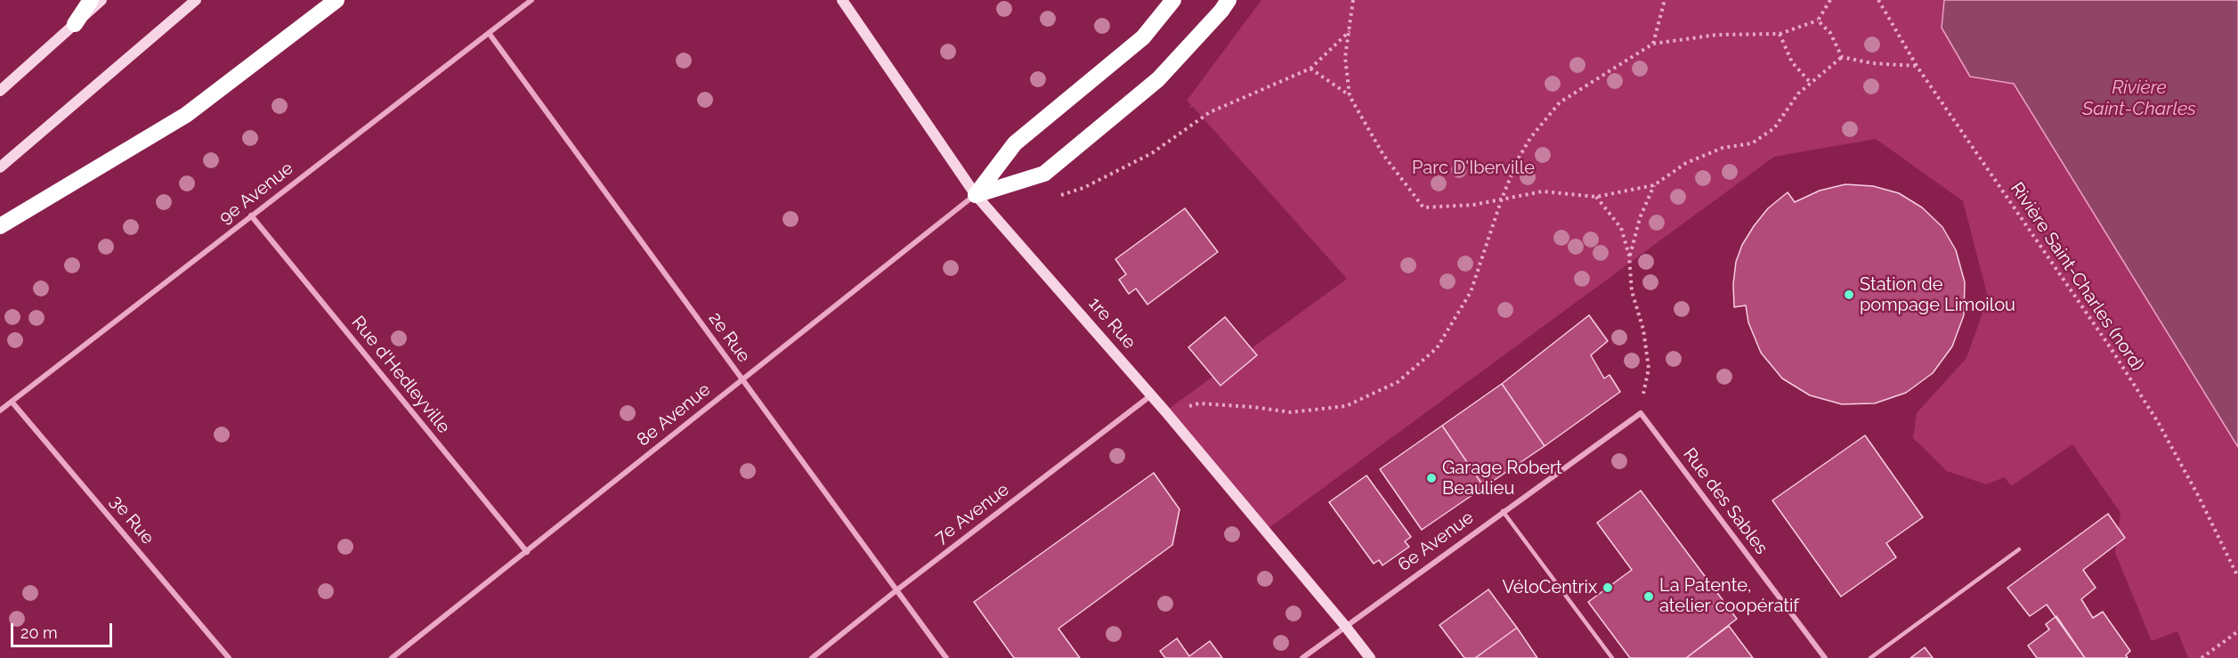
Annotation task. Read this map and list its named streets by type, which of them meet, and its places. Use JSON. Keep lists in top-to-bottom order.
{
  "streets": {
    "street": [
      "9e Avenue",
      "1re Rue",
      "2e Rue",
      "Rue d'Hedleyville",
      "8e Avenue",
      "Rue des Sables",
      "7e Avenue",
      "3e Rue",
      "6e Avenue"
    ],
    "path": ["Rivière Saint-Charles (nord)"]
  },
  "crossings": [
    ["9e Avenue", "2e Rue"],
    ["9e Avenue", "Rue d'Hedleyville"],
    ["9e Avenue", "3e Rue"],
    ["1re Rue", "8e Avenue"],
    ["1re Rue", "7e Avenue"],
    ["1re Rue", "6e Avenue"],
    ["2e Rue", "8e Avenue"],
    ["2e Rue", "7e Avenue"],
    ["Rue d'Hedleyville", "8e Avenue"],
    ["Rue des Sables", "6e Avenue"]
  ],
  "water": ["Rivière Saint-Charles"],
  "parks": ["Parc D'Iberville"],
  "places": [
    "Station de pompage Limoilou",
    "Garage Robert Beaulieu",
    "VéloCentrix",
    "La Patente, atelier coopératif"
  ],
  "scale_bar": "20 m"
}
